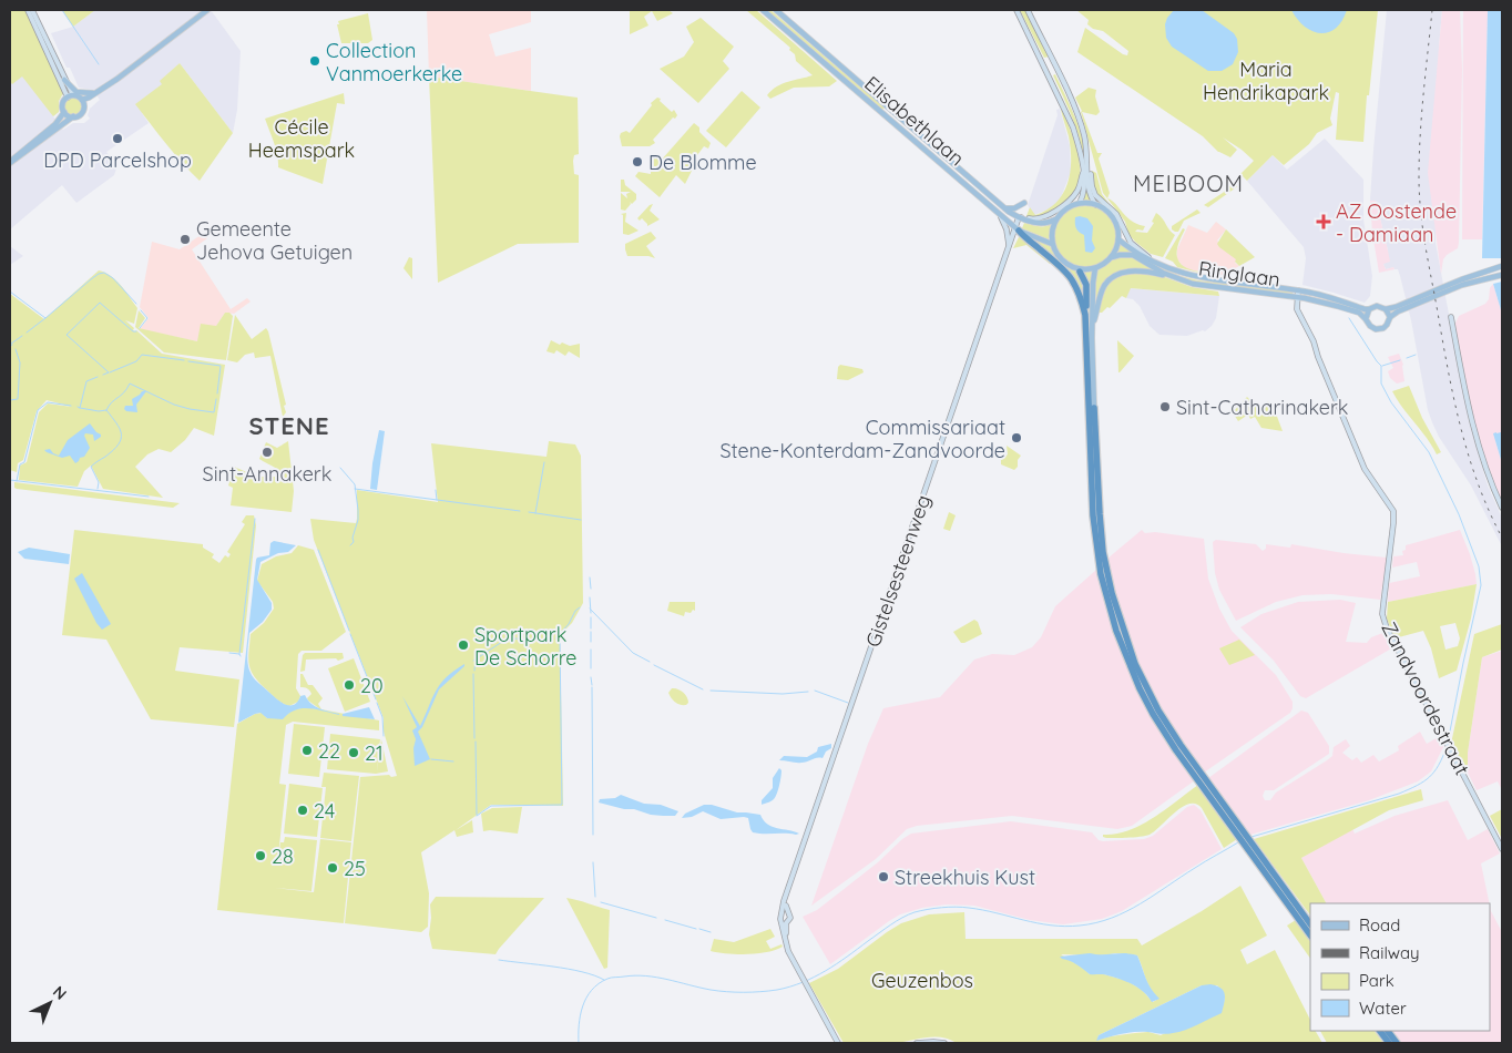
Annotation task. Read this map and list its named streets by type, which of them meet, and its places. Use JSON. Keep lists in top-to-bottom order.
{
  "streets": {
    "main road": [
      "Elisabethlaan",
      "Ringlaan",
      "Gistelsesteenweg",
      "Zandvoordestraat"
    ]
  },
  "crossings": [
    ["Elisabethlaan", "Ringlaan"],
    ["Elisabethlaan", "Gistelsesteenweg"],
    ["Ringlaan", "Zandvoordestraat"]
  ],
  "districts": ["MEIBOOM", "STENE"],
  "parks": ["Maria Hendrikapark", "Cécile Heemspark", "Geuzenbos"],
  "places": {
    "other": [
      "Collection Vanmoerkerke",
      "DPD Parcelshop",
      "De Blomme",
      "Gemeente Jehova Getuigen",
      "Sint-Catharinakerk",
      "Commissariaat Stene-Konterdam-Zandvoorde",
      "Sint-Annakerk",
      "Sportpark De Schorre",
      "20",
      "22",
      "21",
      "24",
      "28",
      "25",
      "Streekhuis Kust"
    ],
    "health": ["AZ Oostende - Damiaan"]
  },
  "legend": [
    "Road",
    "Railway",
    "Park",
    "Water"
  ],
  "north": "top right"
}
